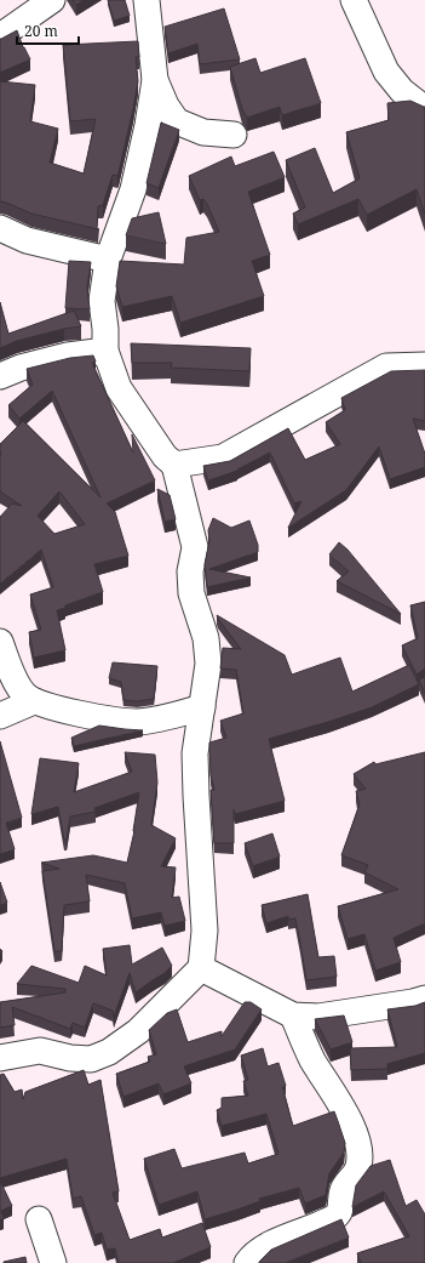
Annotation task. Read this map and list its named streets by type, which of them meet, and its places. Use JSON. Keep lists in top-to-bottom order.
{
  "scale_bar": "20 m"
}
